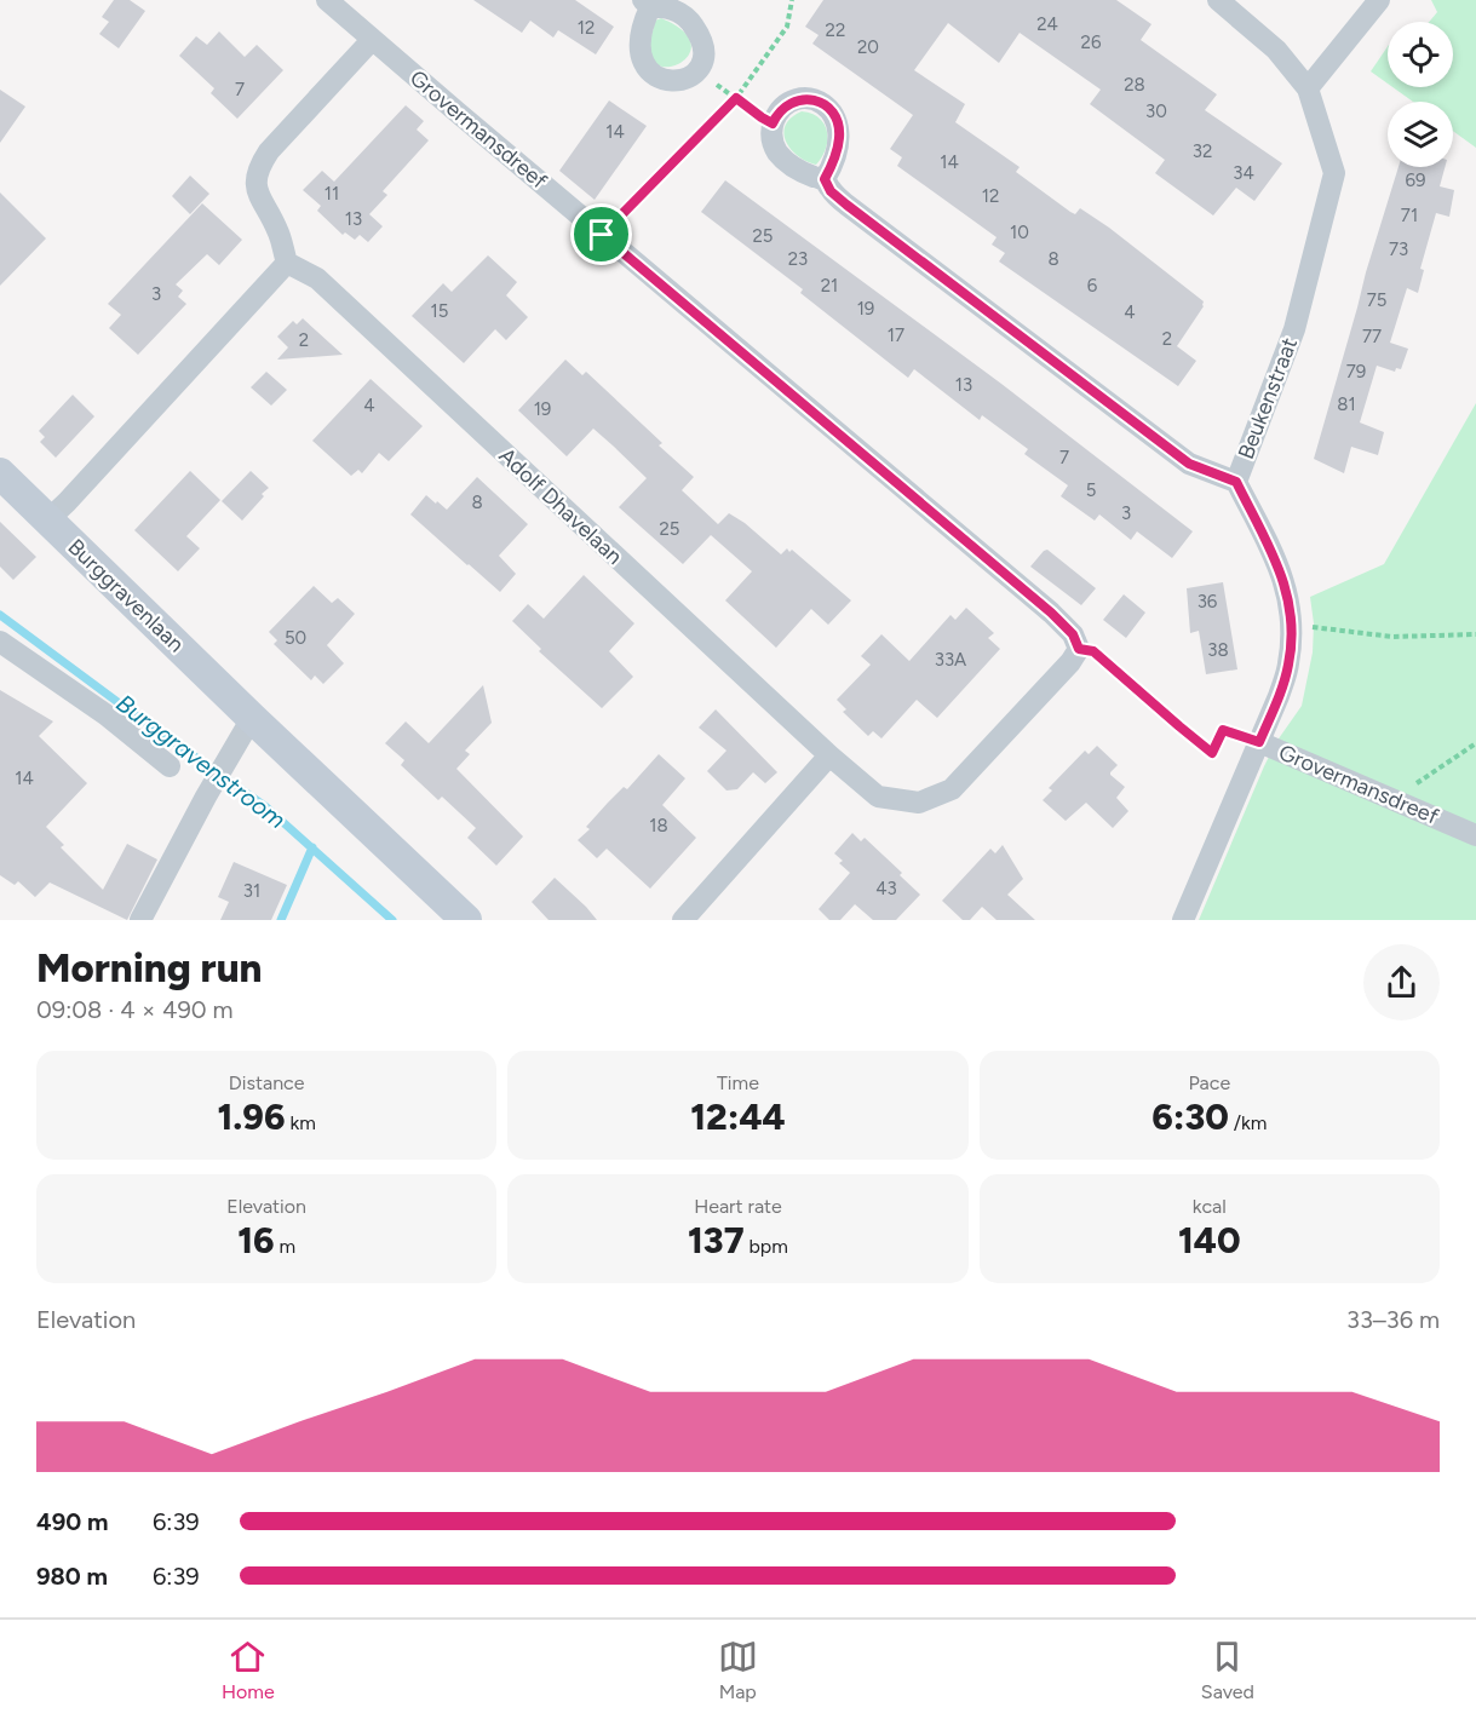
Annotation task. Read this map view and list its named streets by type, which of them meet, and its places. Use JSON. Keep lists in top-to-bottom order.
{
  "streets": {
    "main road": ["Burggravenlaan"],
    "street": ["Grovermansdreef", "Beukenstraat", "Adolf Dhavelaan"]
  },
  "crossings": [
    ["Grovermansdreef", "Beukenstraat"],
    ["Grovermansdreef", "Adolf Dhavelaan"]
  ],
  "water": ["Burggravenstroom"],
  "house_numbers": [
    "24",
    "12",
    "22",
    "26",
    "20",
    "28",
    "7",
    "30",
    "14",
    "32",
    "14",
    "34",
    "69",
    "11",
    "12",
    "71",
    "13",
    "10",
    "25",
    "73",
    "23",
    "8",
    "21",
    "6",
    "3",
    "75",
    "19",
    "15",
    "4",
    "17",
    "77",
    "2",
    "2",
    "79",
    "13",
    "81",
    "4",
    "19",
    "7",
    "5",
    "8",
    "3",
    "25",
    "36",
    "50",
    "38",
    "33A",
    "14",
    "18",
    "43",
    "31"
  ],
  "page": {
    "heading": ["Morning run", "09:08 · 4 × 490 m"],
    "stats": [
      ["Distance", "1.96 km"],
      ["Time", "12:44"],
      ["Pace", "6:30 /km"],
      ["Elevation", "16 m"],
      ["Heart rate", "137 bpm"],
      ["kcal", "140"]
    ],
    "chart": ["Elevation", "33–36 m"],
    "list": [
      {
        "name": "490 m",
        "note": "6:39"
      },
      {
        "name": "980 m",
        "note": "6:39"
      }
    ],
    "tabs": ["Home", "Map", "Saved"]
  }
}
